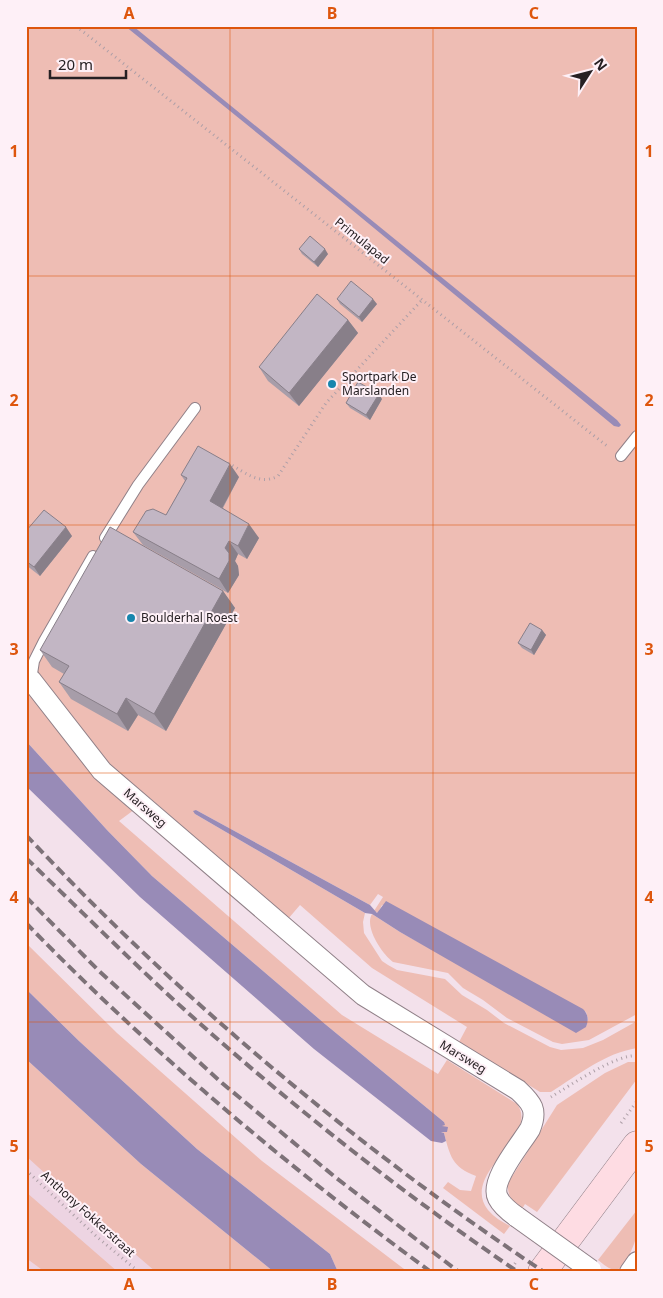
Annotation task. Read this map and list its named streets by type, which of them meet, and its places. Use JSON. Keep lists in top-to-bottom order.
{
  "streets": {
    "street": ["Marsweg"],
    "path": ["Primulapad", "Anthony Fokkerstraat"]
  },
  "places": ["Sportpark De Marslanden", "Boulderhal Roest"],
  "scale_bar": "20 m",
  "north": "top right",
  "grid": {
    "columns": ["A", "B", "C"],
    "rows": [
      "1",
      "2",
      "3",
      "4",
      "5"
    ]
  }
}
